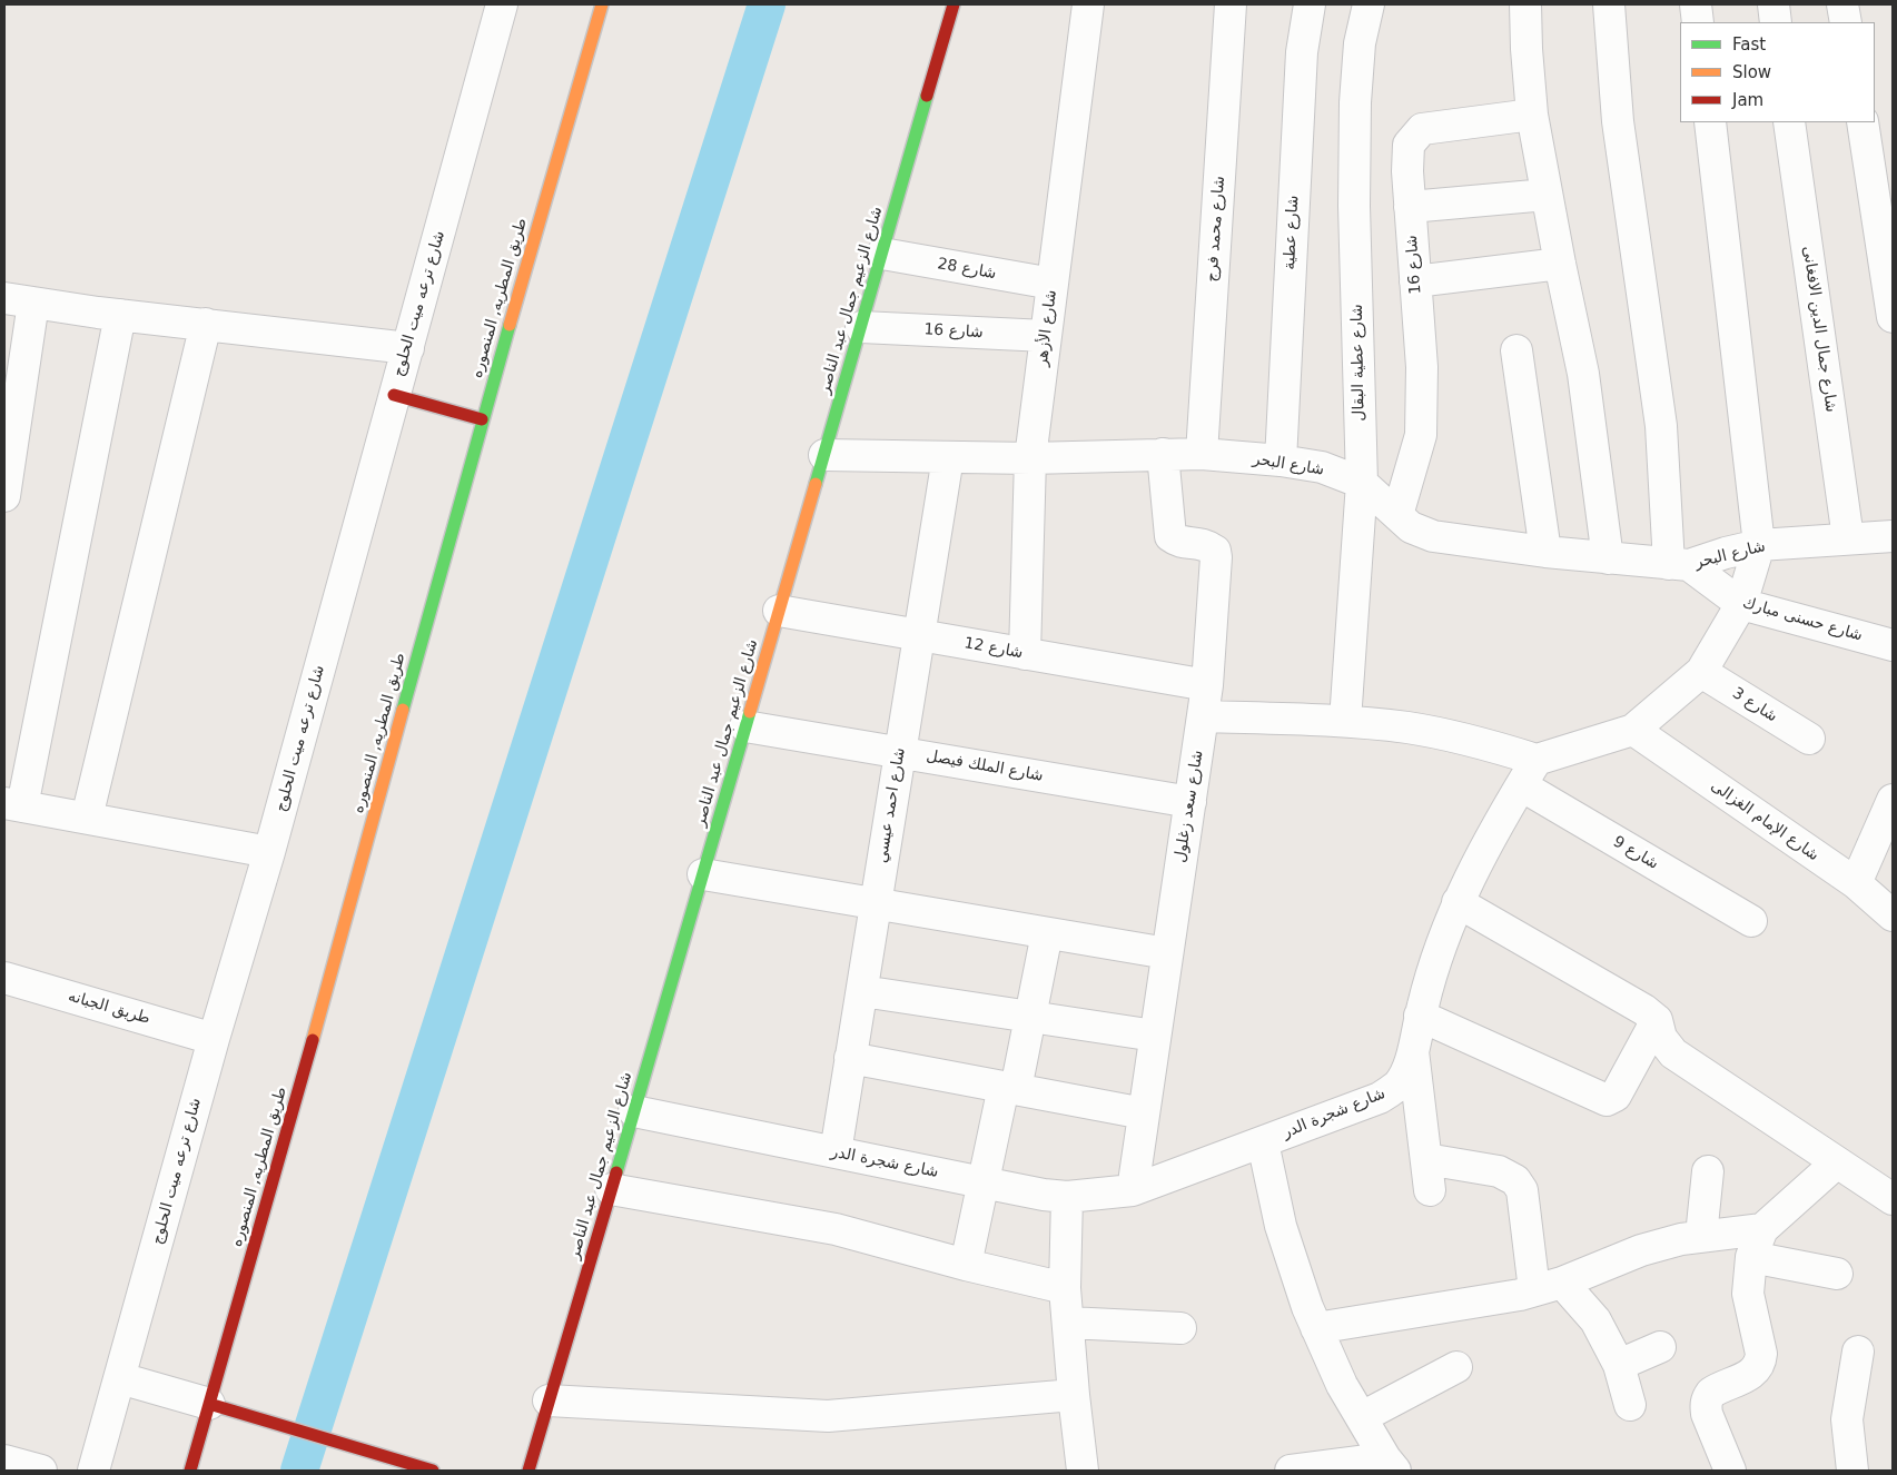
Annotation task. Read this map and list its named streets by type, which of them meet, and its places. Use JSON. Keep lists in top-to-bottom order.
{
  "streets": {
    "main road": ["طريق المطريه, المنصوره", "شارع الزعيم جمال عبد الناصر"],
    "street": [
      "شارع محمد فرج",
      "شارع عطية",
      "شارع 16",
      "شارع 28",
      "شارع ترعه ميت الحلوج",
      "شارع الأزهر",
      "شارع جمال الدين الافغانى",
      "شارع عطية البقال",
      "شارع البحر",
      "شارع حسنى مبارك",
      "شارع 12",
      "شارع 3",
      "شارع الملك فيصل",
      "شارع احمد عيسي",
      "شارع سعد زغلول",
      "شارع الإمام الغزالى",
      "شارع 9",
      "طريق الجبانه",
      "شارع شجرة الدر"
    ]
  },
  "crossings": [
    ["شارع محمد فرج", "شارع البحر"],
    ["شارع عطية", "شارع البحر"],
    ["شارع 16", "شارع الزعيم جمال عبد الناصر"],
    ["شارع 16", "شارع الأزهر"],
    ["شارع 16", "شارع البحر"],
    ["شارع 28", "شارع الزعيم جمال عبد الناصر"],
    ["شارع 28", "شارع الأزهر"],
    ["شارع الزعيم جمال عبد الناصر", "شارع البحر"],
    ["شارع الزعيم جمال عبد الناصر", "شارع 12"],
    ["شارع الزعيم جمال عبد الناصر", "شارع الملك فيصل"],
    ["شارع الزعيم جمال عبد الناصر", "شارع شجرة الدر"],
    ["شارع ترعه ميت الحلوج", "طريق الجبانه"],
    ["شارع الأزهر", "شارع البحر"],
    ["شارع الأزهر", "شارع 12"],
    ["شارع جمال الدين الافغانى", "شارع البحر"],
    ["شارع عطية البقال", "شارع البحر"],
    ["شارع البحر", "شارع حسنى مبارك"],
    ["شارع البحر", "شارع احمد عيسي"],
    ["شارع البحر", "شارع سعد زغلول"],
    ["شارع 12", "شارع احمد عيسي"],
    ["شارع 12", "شارع سعد زغلول"],
    ["شارع الملك فيصل", "شارع احمد عيسي"],
    ["شارع الملك فيصل", "شارع سعد زغلول"],
    ["شارع احمد عيسي", "شارع شجرة الدر"],
    ["شارع سعد زغلول", "شارع شجرة الدر"],
    ["شارع 9", "شارع شجرة الدر"]
  ],
  "legend": ["Fast", "Slow", "Jam"]
}
